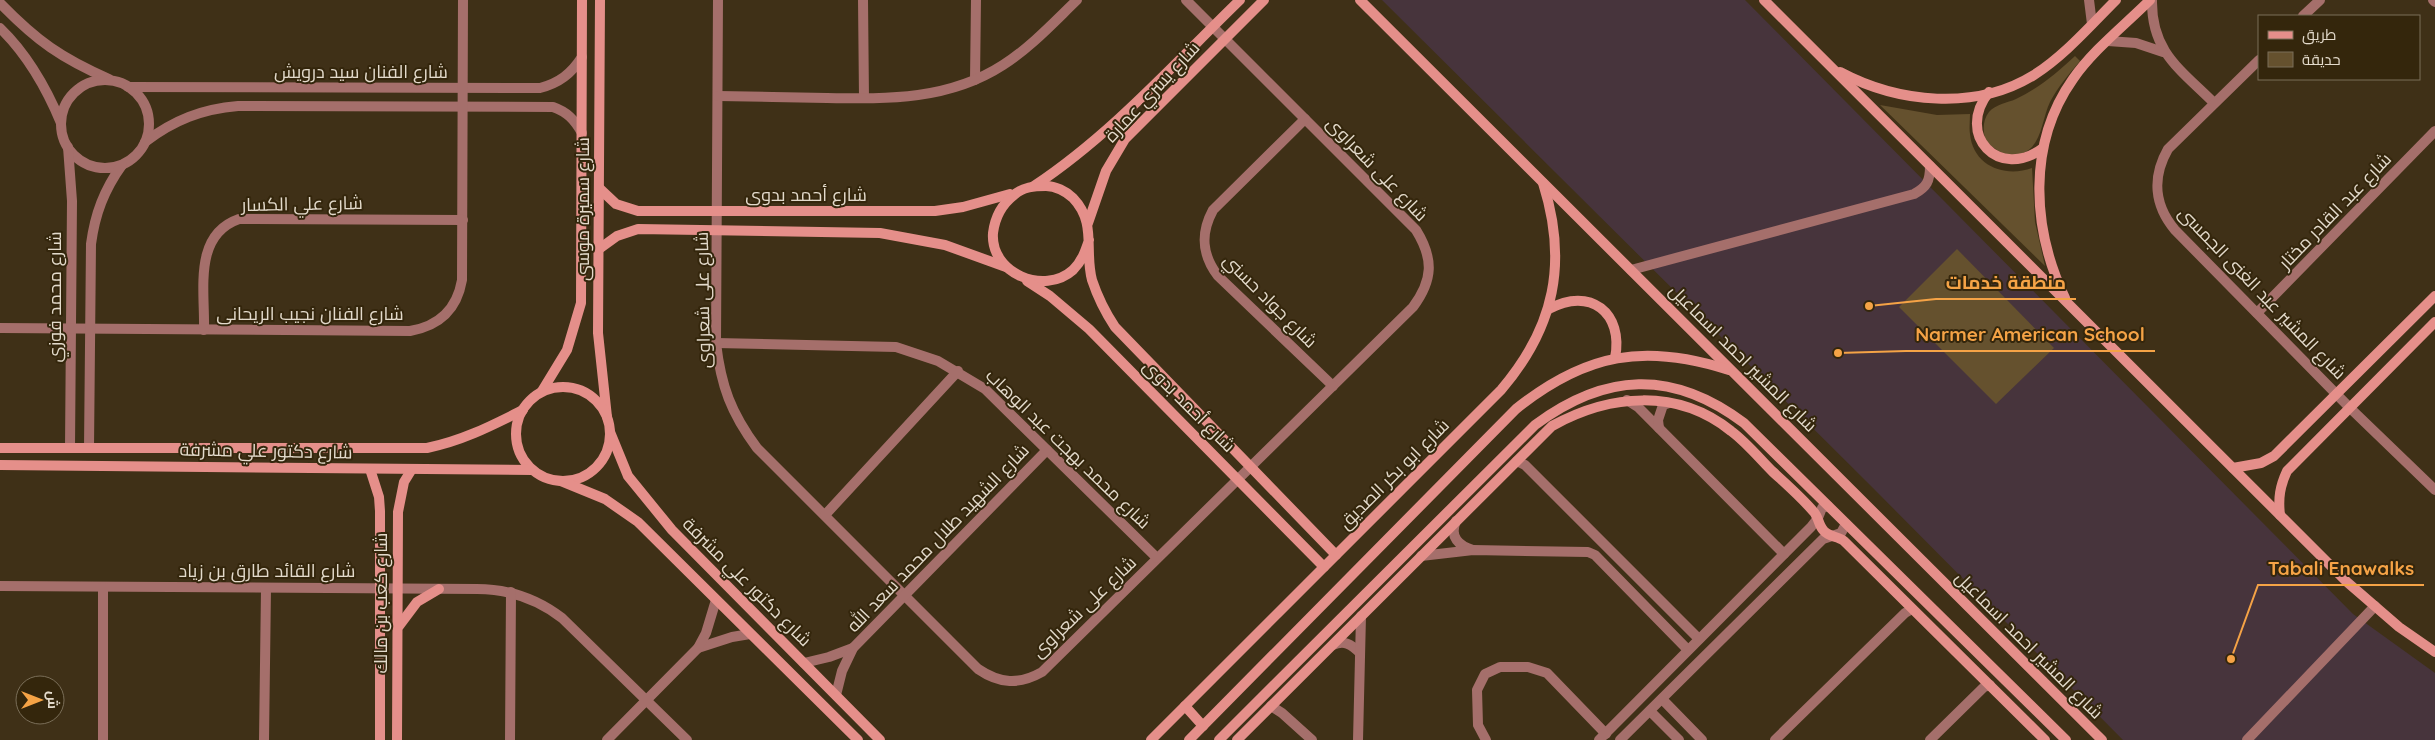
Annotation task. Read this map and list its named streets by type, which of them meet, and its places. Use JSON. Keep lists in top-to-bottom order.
{
  "streets": {
    "street": [
      "شارع الفنان سيد درويش",
      "شارع يسري عمارة",
      "شارع على شعراوى",
      "شارع أحمد بدوى",
      "شارع علي الكسار",
      "شارع سميرة موسى",
      "شارع عبد القادر مختار",
      "شارع المشير عبد الغنى الجمسى",
      "شارع محمد فوزي",
      "شارع جواد حسني",
      "شارع الفنان نجيب الريحانى",
      "شارع المشير احمد اسماعيل",
      "شارع محمد بهجت عبد الوهاب",
      "شارع دكتور علي مشرفة",
      "شارع ابو بكر الصديق",
      "شارع الشهيد طلال محمد سعد الله",
      "شارع القائد طارق بن زياد",
      "شارع كعب بن مالك"
    ]
  },
  "crossings": [
    ["شارع الفنان سيد درويش", "شارع سميرة موسى"],
    ["شارع الفنان سيد درويش", "شارع محمد فوزي"],
    ["شارع الفنان سيد درويش", "شارع الفنان نجيب الريحانى"],
    ["شارع يسري عمارة", "شارع على شعراوى"],
    ["شارع يسري عمارة", "شارع أحمد بدوى"],
    ["شارع على شعراوى", "شارع أحمد بدوى"],
    ["شارع على شعراوى", "شارع جواد حسني"],
    ["شارع على شعراوى", "شارع محمد بهجت عبد الوهاب"],
    ["شارع على شعراوى", "شارع الشهيد طلال محمد سعد الله"],
    ["شارع أحمد بدوى", "شارع سميرة موسى"],
    ["شارع أحمد بدوى", "شارع ابو بكر الصديق"],
    ["شارع علي الكسار", "شارع الفنان نجيب الريحانى"],
    ["شارع سميرة موسى", "شارع دكتور علي مشرفة"],
    ["شارع عبد القادر مختار", "شارع المشير عبد الغنى الجمسى"],
    ["شارع محمد فوزي", "شارع الفنان نجيب الريحانى"],
    ["شارع محمد فوزي", "شارع دكتور علي مشرفة"],
    ["شارع المشير احمد اسماعيل", "شارع ابو بكر الصديق"],
    ["شارع محمد بهجت عبد الوهاب", "شارع الشهيد طلال محمد سعد الله"],
    ["شارع دكتور علي مشرفة", "شارع الشهيد طلال محمد سعد الله"],
    ["شارع دكتور علي مشرفة", "شارع كعب بن مالك"],
    ["شارع القائد طارق بن زياد", "شارع كعب بن مالك"]
  ],
  "places": ["منطقة خدمات", "Narmer American School", "Tabali Enawalks"],
  "legend": ["طريق", "حديقة"],
  "north": "right"
}
